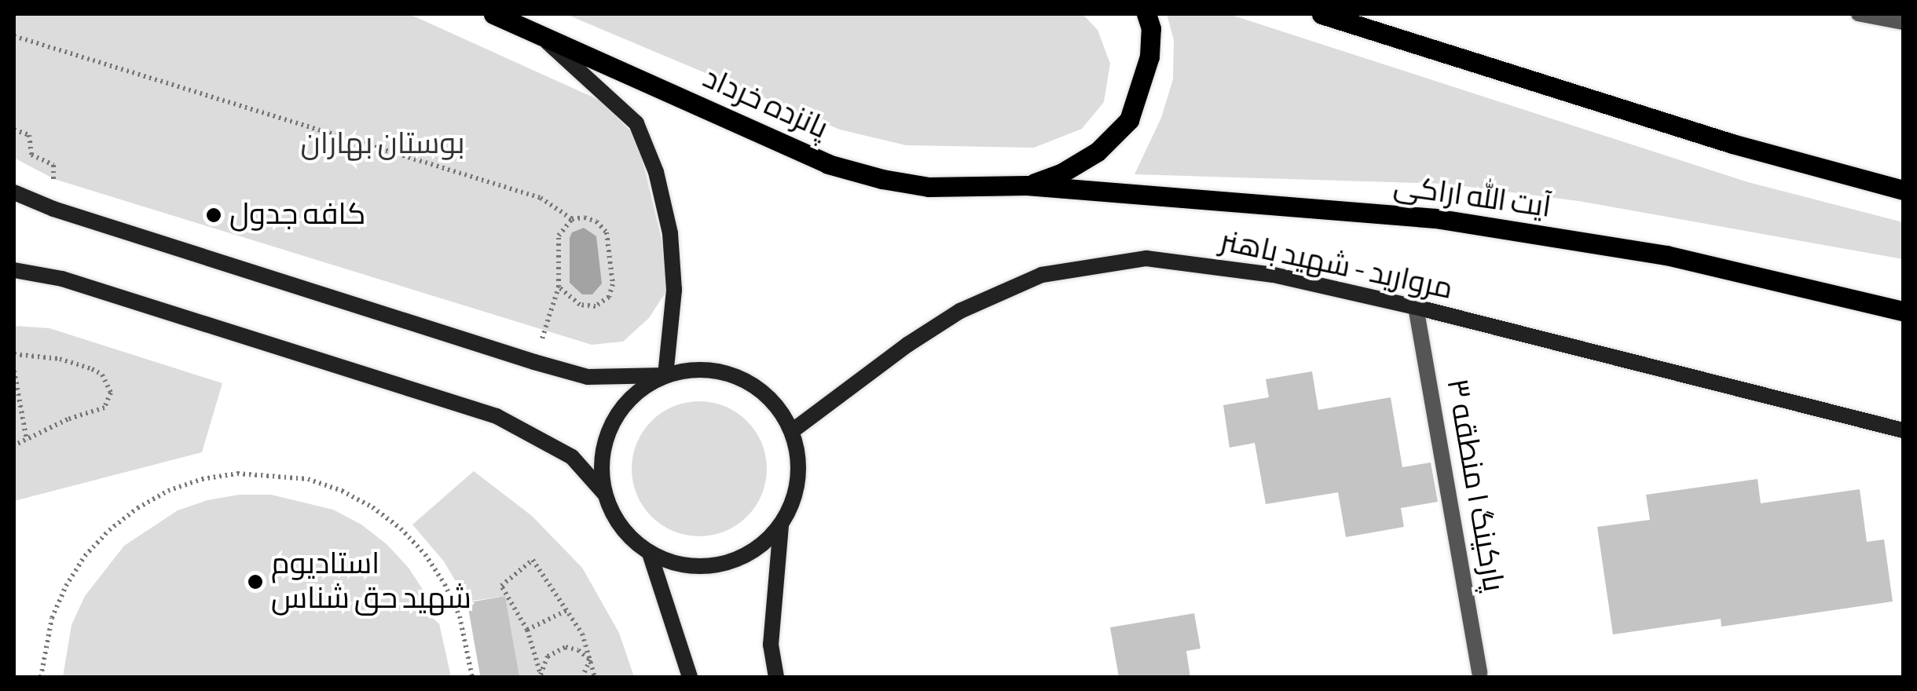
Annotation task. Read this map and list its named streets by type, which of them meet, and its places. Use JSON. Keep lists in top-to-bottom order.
{
  "streets": {
    "main road": ["پانزده خرداد", "آیت الله اراکی"],
    "street": ["مروارید - شهید باهنر", "پارکینگ ۱ منطقه ۳"]
  },
  "crossings": [
    ["پانزده خرداد", "آیت الله اراکی"],
    ["مروارید - شهید باهنر", "پارکینگ ۱ منطقه ۳"]
  ],
  "parks": ["بوستان بهاران"],
  "places": ["کافه جدول", "استادیوم شهید حق شناس"]
}
